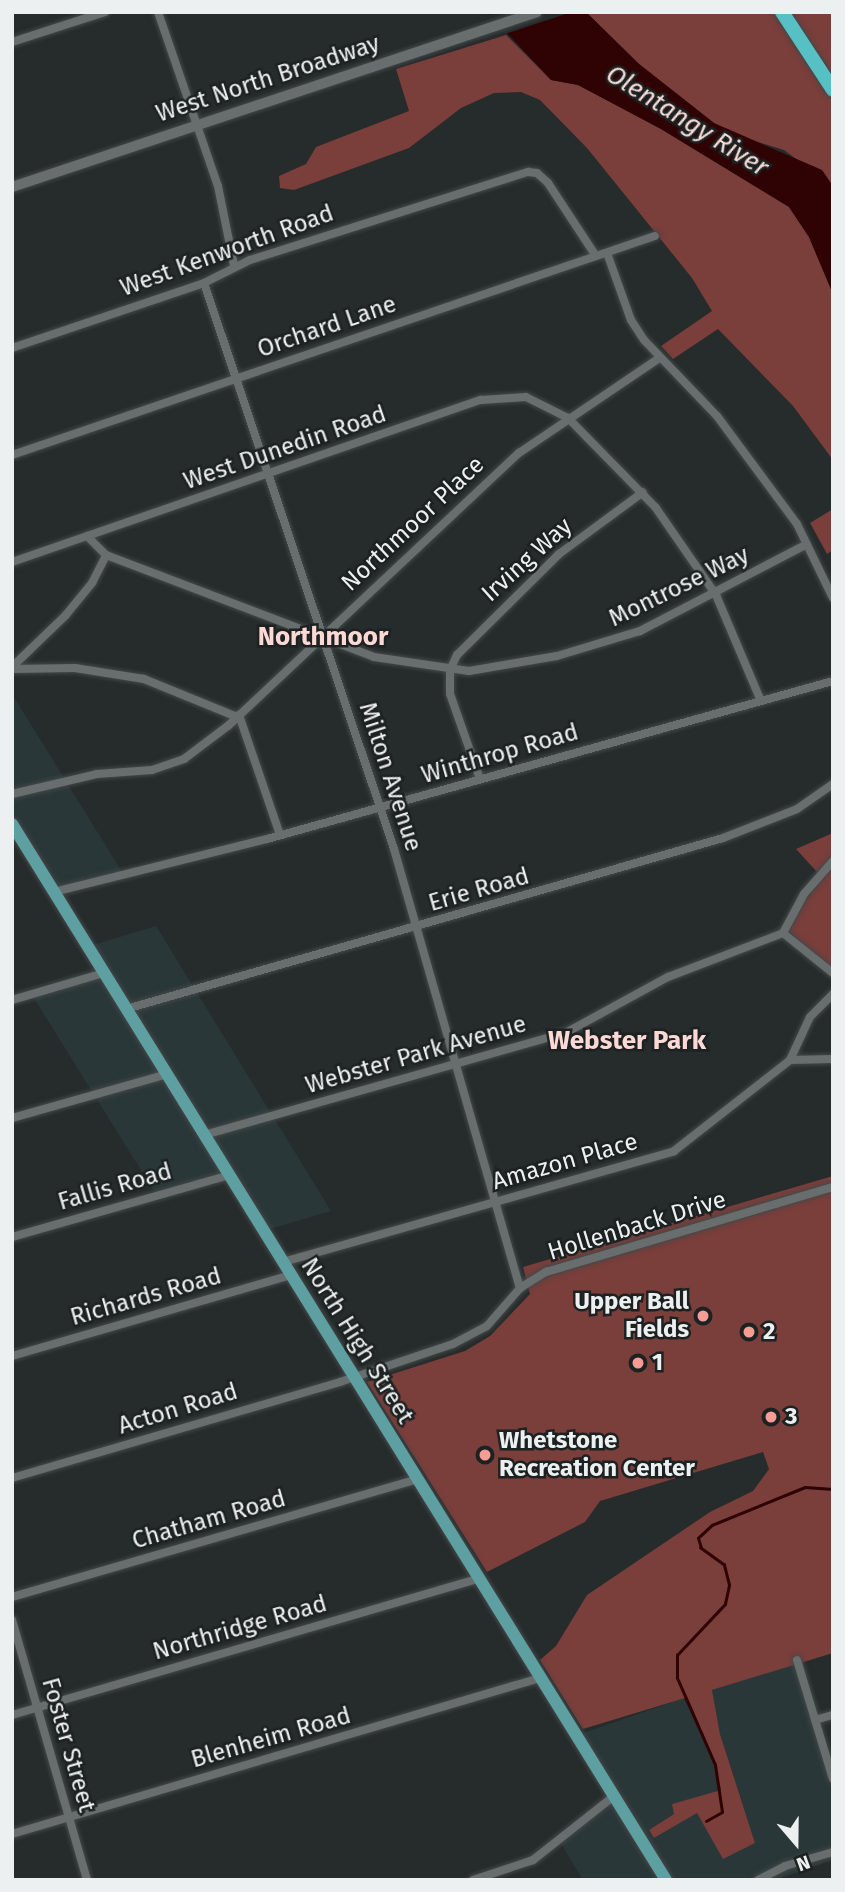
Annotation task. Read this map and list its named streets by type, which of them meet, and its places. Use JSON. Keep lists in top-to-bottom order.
{
  "streets": {
    "main road": ["West North Broadway", "North High Street"],
    "street": [
      "West Kenworth Road",
      "Orchard Lane",
      "West Dunedin Road",
      "Northmoor Place",
      "Irving Way",
      "Montrose Way",
      "Winthrop Road",
      "Milton Avenue",
      "Erie Road",
      "Webster Park Avenue",
      "Amazon Place",
      "Fallis Road",
      "Hollenback Drive",
      "Richards Road",
      "Acton Road",
      "Chatham Road",
      "Northridge Road",
      "Blenheim Road",
      "Foster Street"
    ]
  },
  "crossings": [
    ["West Kenworth Road", "Orchard Lane"],
    ["West Kenworth Road", "Milton Avenue"],
    ["Orchard Lane", "Milton Avenue"],
    ["West Dunedin Road", "Northmoor Place"],
    ["West Dunedin Road", "Irving Way"],
    ["West Dunedin Road", "Montrose Way"],
    ["West Dunedin Road", "Winthrop Road"],
    ["West Dunedin Road", "Milton Avenue"],
    ["Northmoor Place", "Montrose Way"],
    ["Northmoor Place", "Milton Avenue"],
    ["Irving Way", "Montrose Way"],
    ["Montrose Way", "Milton Avenue"],
    ["Winthrop Road", "Milton Avenue"],
    ["Winthrop Road", "North High Street"],
    ["Milton Avenue", "Erie Road"],
    ["Milton Avenue", "Webster Park Avenue"],
    ["Milton Avenue", "Amazon Place"],
    ["Milton Avenue", "Hollenback Drive"],
    ["Erie Road", "North High Street"],
    ["Webster Park Avenue", "North High Street"],
    ["Amazon Place", "North High Street"],
    ["Fallis Road", "North High Street"],
    ["Hollenback Drive", "North High Street"],
    ["Hollenback Drive", "Acton Road"],
    ["Richards Road", "North High Street"],
    ["North High Street", "Acton Road"],
    ["North High Street", "Chatham Road"],
    ["North High Street", "Northridge Road"],
    ["North High Street", "Blenheim Road"],
    ["Northridge Road", "Foster Street"],
    ["Blenheim Road", "Foster Street"]
  ],
  "districts": ["Northmoor", "Webster Park"],
  "water": ["Olentangy River"],
  "places": [
    "Upper Ball Fields",
    "2",
    "1",
    "3",
    "Whetstone Recreation Center"
  ],
  "north": "bottom"
}
